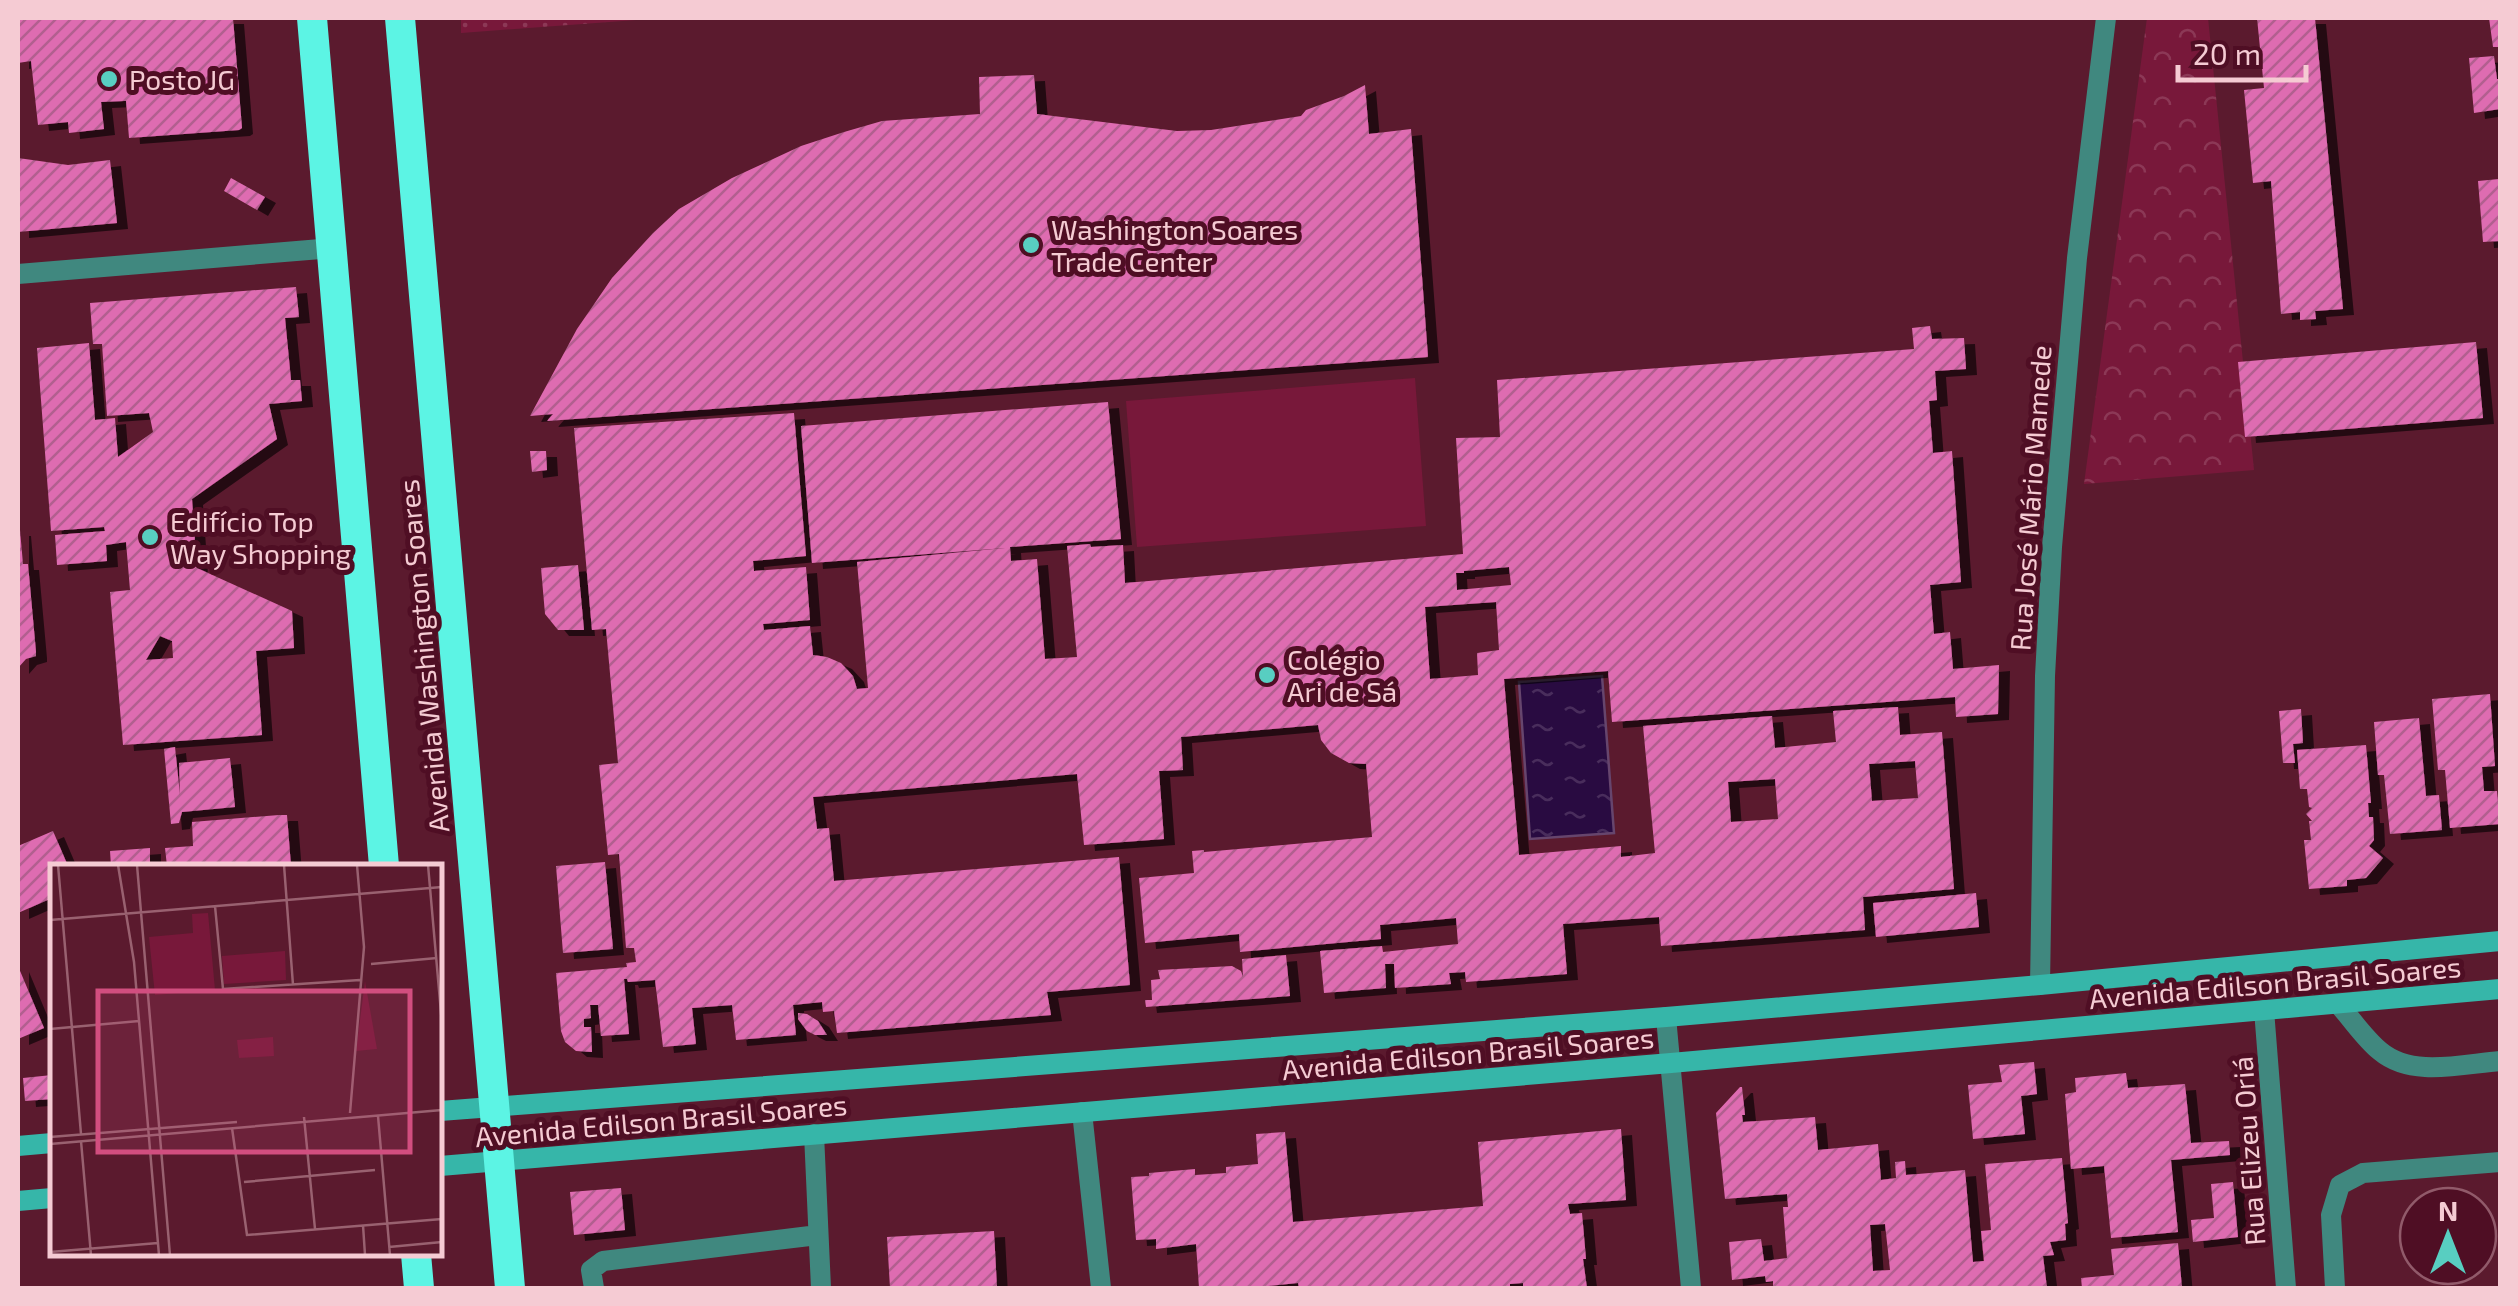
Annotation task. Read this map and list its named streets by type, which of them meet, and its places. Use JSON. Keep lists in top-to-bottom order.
{
  "streets": {
    "highway": ["Avenida Washington Soares"],
    "main road": ["Avenida Edilson Brasil Soares"],
    "street": ["Rua José Mário Mamede", "Rua Elizeu Oriá"]
  },
  "crossings": [
    ["Rua José Mário Mamede", "Avenida Edilson Brasil Soares"],
    ["Avenida Washington Soares", "Avenida Edilson Brasil Soares"],
    ["Avenida Edilson Brasil Soares", "Rua Elizeu Oriá"]
  ],
  "places": [
    "Posto JG",
    "Washington Soares Trade Center",
    "Edifício Top Way Shopping",
    "Colégio Ari de Sá"
  ],
  "scale_bar": "20 m",
  "north": "top"
}
